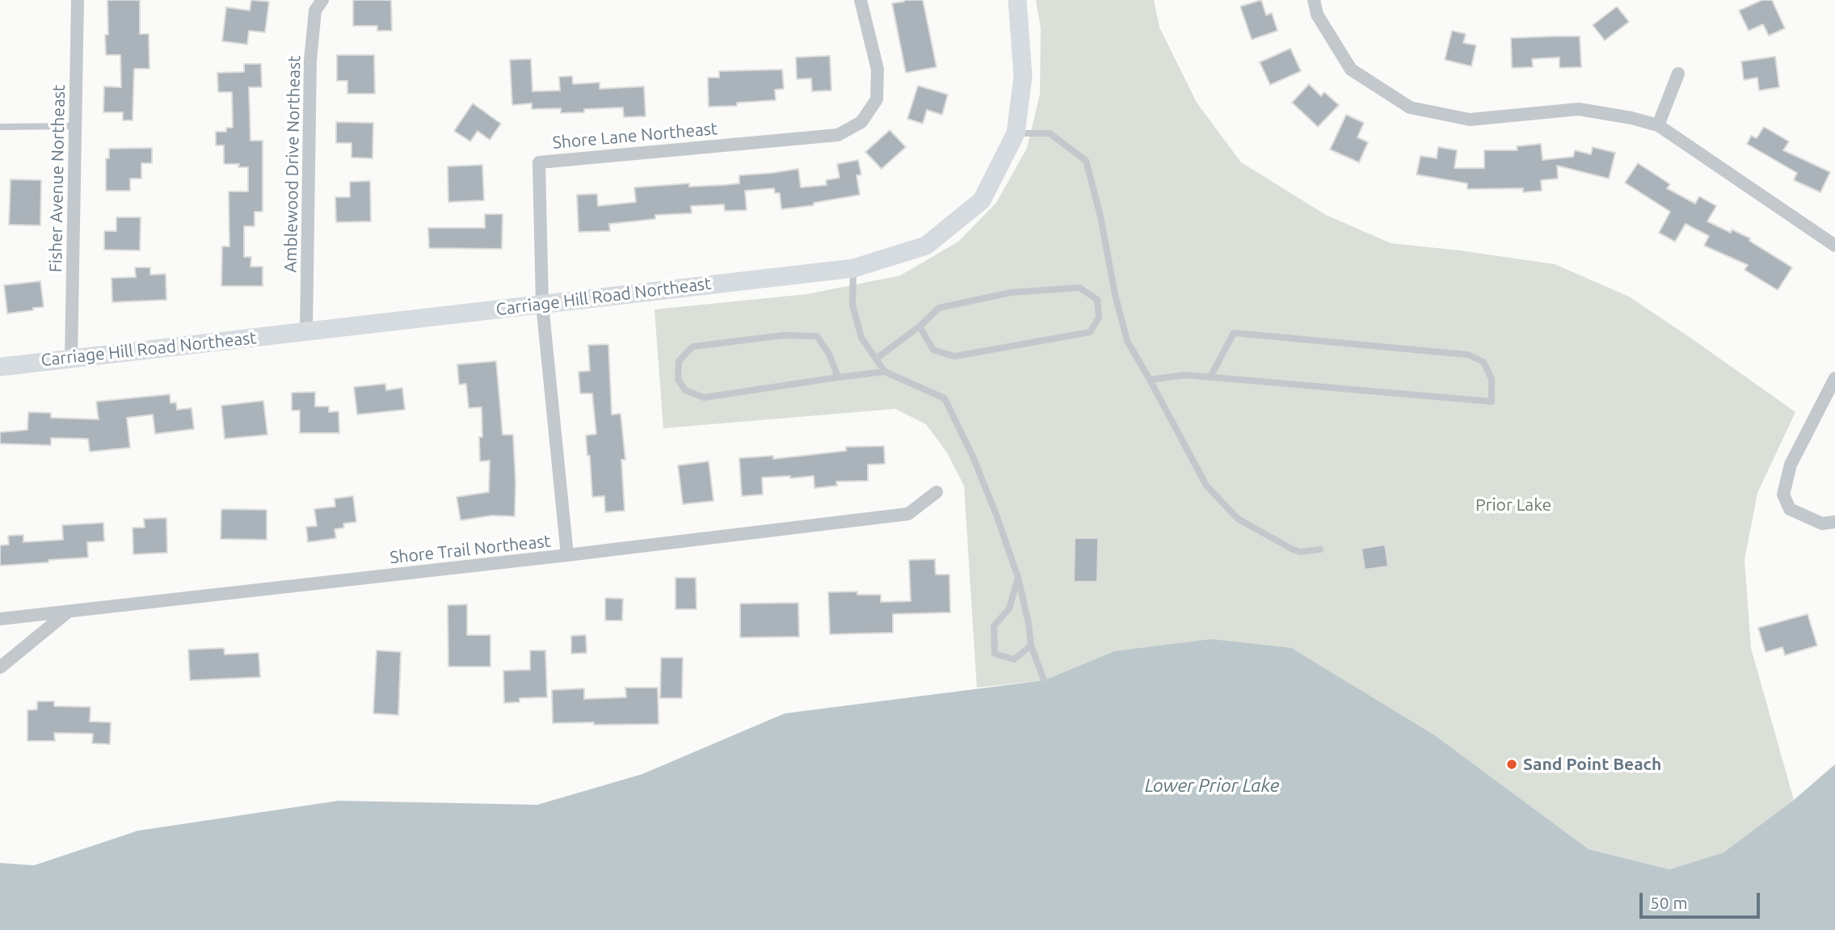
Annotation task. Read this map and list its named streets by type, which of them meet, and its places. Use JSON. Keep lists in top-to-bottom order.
{
  "streets": {
    "street": [
      "Shore Lane Northeast",
      "Amblewood Drive Northeast",
      "Fisher Avenue Northeast",
      "Carriage Hill Road Northeast",
      "Shore Trail Northeast"
    ]
  },
  "crossings": [
    ["Shore Lane Northeast", "Carriage Hill Road Northeast"],
    ["Shore Lane Northeast", "Shore Trail Northeast"],
    ["Amblewood Drive Northeast", "Carriage Hill Road Northeast"],
    ["Fisher Avenue Northeast", "Carriage Hill Road Northeast"]
  ],
  "water": ["Lower Prior Lake"],
  "parks": ["Prior Lake"],
  "places": ["Sand Point Beach"],
  "scale_bar": "50 m"
}
